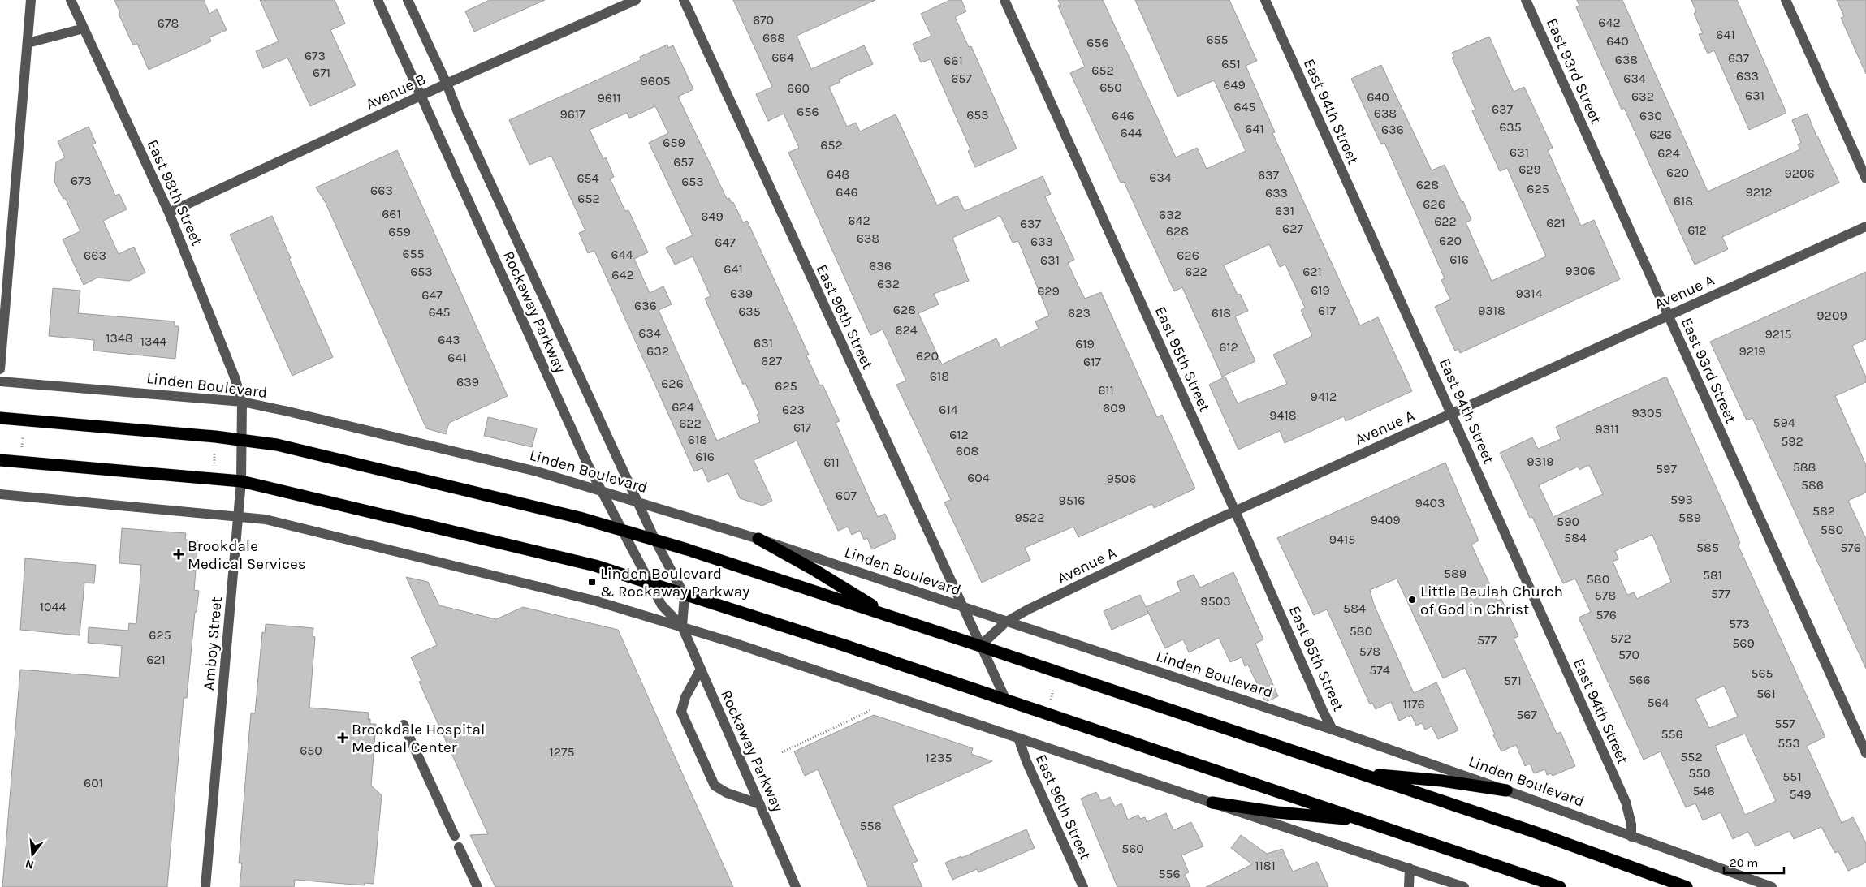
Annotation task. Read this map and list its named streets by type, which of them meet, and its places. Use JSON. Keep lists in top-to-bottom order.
{
  "streets": {
    "street": [
      "East 93rd Street",
      "Avenue B",
      "East 94th Street",
      "East 98th Street",
      "Avenue A",
      "Rockaway Parkway",
      "East 96th Street",
      "East 95th Street",
      "Linden Boulevard",
      "Amboy Street"
    ]
  },
  "crossings": [
    ["East 93rd Street", "Avenue A"],
    ["Avenue B", "East 98th Street"],
    ["Avenue B", "Rockaway Parkway"],
    ["East 94th Street", "Avenue A"],
    ["East 94th Street", "Linden Boulevard"],
    ["East 98th Street", "Linden Boulevard"],
    ["East 98th Street", "Amboy Street"],
    ["Avenue A", "East 96th Street"],
    ["Avenue A", "East 95th Street"],
    ["Avenue A", "Linden Boulevard"],
    ["Rockaway Parkway", "Linden Boulevard"],
    ["East 96th Street", "Linden Boulevard"],
    ["East 95th Street", "Linden Boulevard"],
    ["Linden Boulevard", "Amboy Street"]
  ],
  "places": {
    "health": ["Brookdale Medical Services", "Brookdale Hospital Medical Center"],
    "transit": ["Linden Boulevard & Rockaway Parkway"],
    "other": ["Little Beulah Church of God in Christ"]
  },
  "house_numbers": [
    "670",
    "642",
    "678",
    "641",
    "668",
    "655",
    "640",
    "656",
    "673",
    "664",
    "637",
    "638",
    "661",
    "651",
    "652",
    "671",
    "633",
    "657",
    "634",
    "9605",
    "649",
    "650",
    "660",
    "631",
    "632",
    "640",
    "9611",
    "645",
    "637",
    "656",
    "638",
    "9617",
    "653",
    "646",
    "630",
    "635",
    "641",
    "636",
    "644",
    "626",
    "659",
    "652",
    "631",
    "624",
    "657",
    "629",
    "620",
    "9206",
    "648",
    "637",
    "634",
    "654",
    "673",
    "653",
    "628",
    "625",
    "663",
    "646",
    "9212",
    "633",
    "652",
    "618",
    "626",
    "631",
    "661",
    "632",
    "649",
    "642",
    "622",
    "621",
    "637",
    "627",
    "612",
    "628",
    "659",
    "638",
    "620",
    "633",
    "647",
    "655",
    "644",
    "663",
    "626",
    "616",
    "631",
    "636",
    "641",
    "9306",
    "653",
    "622",
    "621",
    "642",
    "632",
    "619",
    "629",
    "639",
    "9314",
    "647",
    "636",
    "628",
    "617",
    "9318",
    "635",
    "645",
    "623",
    "618",
    "9209",
    "624",
    "634",
    "9215",
    "1348",
    "643",
    "1344",
    "631",
    "619",
    "612",
    "632",
    "9219",
    "620",
    "641",
    "627",
    "617",
    "618",
    "639",
    "626",
    "625",
    "611",
    "9412",
    "624",
    "609",
    "623",
    "614",
    "9305",
    "9418",
    "594",
    "622",
    "617",
    "9311",
    "612",
    "618",
    "592",
    "608",
    "616",
    "9319",
    "611",
    "588",
    "597",
    "604",
    "9506",
    "586",
    "607",
    "593",
    "9516",
    "9403",
    "582",
    "9522",
    "589",
    "9409",
    "590",
    "580",
    "584",
    "9415",
    "585",
    "576",
    "589",
    "581",
    "580",
    "577",
    "578",
    "9503",
    "1044",
    "584",
    "576",
    "573",
    "580",
    "625",
    "572",
    "577",
    "569",
    "578",
    "570",
    "621",
    "574",
    "565",
    "566",
    "571",
    "561",
    "564",
    "1176",
    "567",
    "557",
    "556",
    "553",
    "650",
    "1275",
    "552",
    "1235",
    "550",
    "551",
    "601",
    "546",
    "549",
    "556",
    "560",
    "1181",
    "556"
  ],
  "scale_bar": "20 m",
  "north": "bottom"
}
